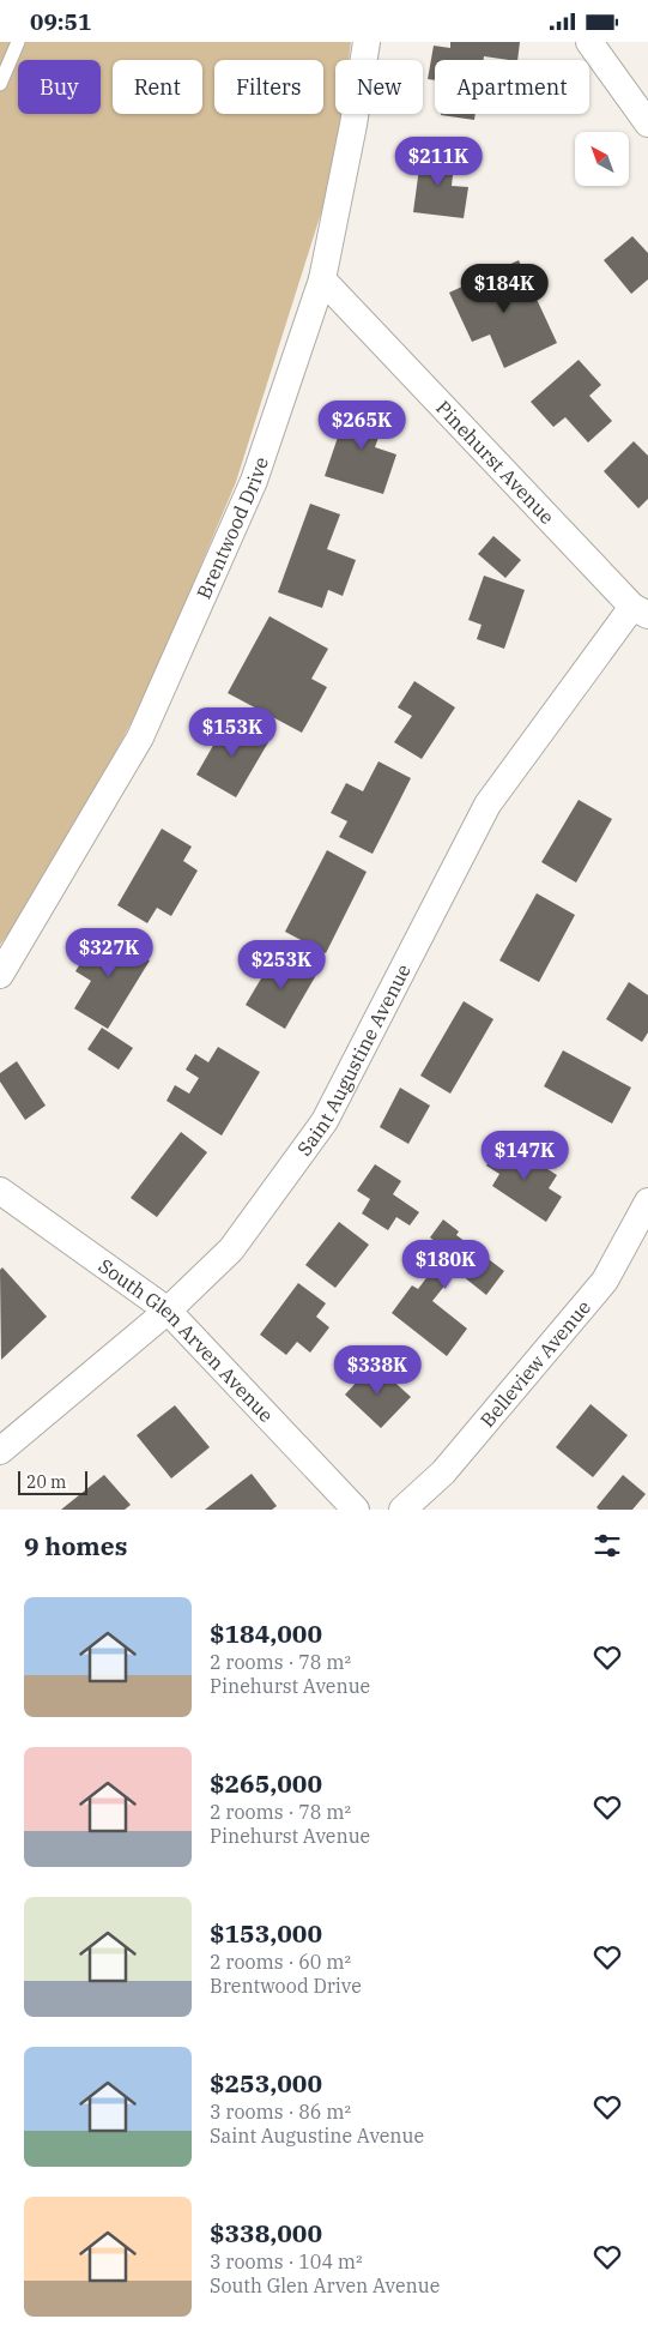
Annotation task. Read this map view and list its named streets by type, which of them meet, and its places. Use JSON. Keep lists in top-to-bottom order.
{
  "streets": {
    "street": [
      "Pinehurst Avenue",
      "Brentwood Drive",
      "Saint Augustine Avenue",
      "South Glen Arven Avenue",
      "Belleview Avenue"
    ]
  },
  "crossings": [
    ["Pinehurst Avenue", "Brentwood Drive"],
    ["Pinehurst Avenue", "Saint Augustine Avenue"],
    ["Saint Augustine Avenue", "South Glen Arven Avenue"]
  ],
  "scale_bar": "20 m",
  "north": "top left",
  "page": {
    "status": "09:51",
    "chip": [
      "Buy",
      "Rent",
      "Filters",
      "New",
      "Apartment"
    ],
    "price": [
      "$211K",
      "$184K",
      "$265K",
      "$153K",
      "$327K",
      "$253K",
      "$147K",
      "$180K",
      "$338K"
    ],
    "scale": "20 m",
    "heading": "9 homes",
    "list": [
      {
        "name": "$184,000",
        "note": "2 rooms · 78 m² · Pinehurst Avenue"
      },
      {
        "name": "$265,000",
        "note": "2 rooms · 78 m² · Pinehurst Avenue"
      },
      {
        "name": "$153,000",
        "note": "2 rooms · 60 m² · Brentwood Drive"
      },
      {
        "name": "$253,000",
        "note": "3 rooms · 86 m² · Saint Augustine Avenue"
      },
      {
        "name": "$338,000",
        "note": "3 rooms · 104 m² · South Glen Arven Avenue"
      }
    ]
  }
}
